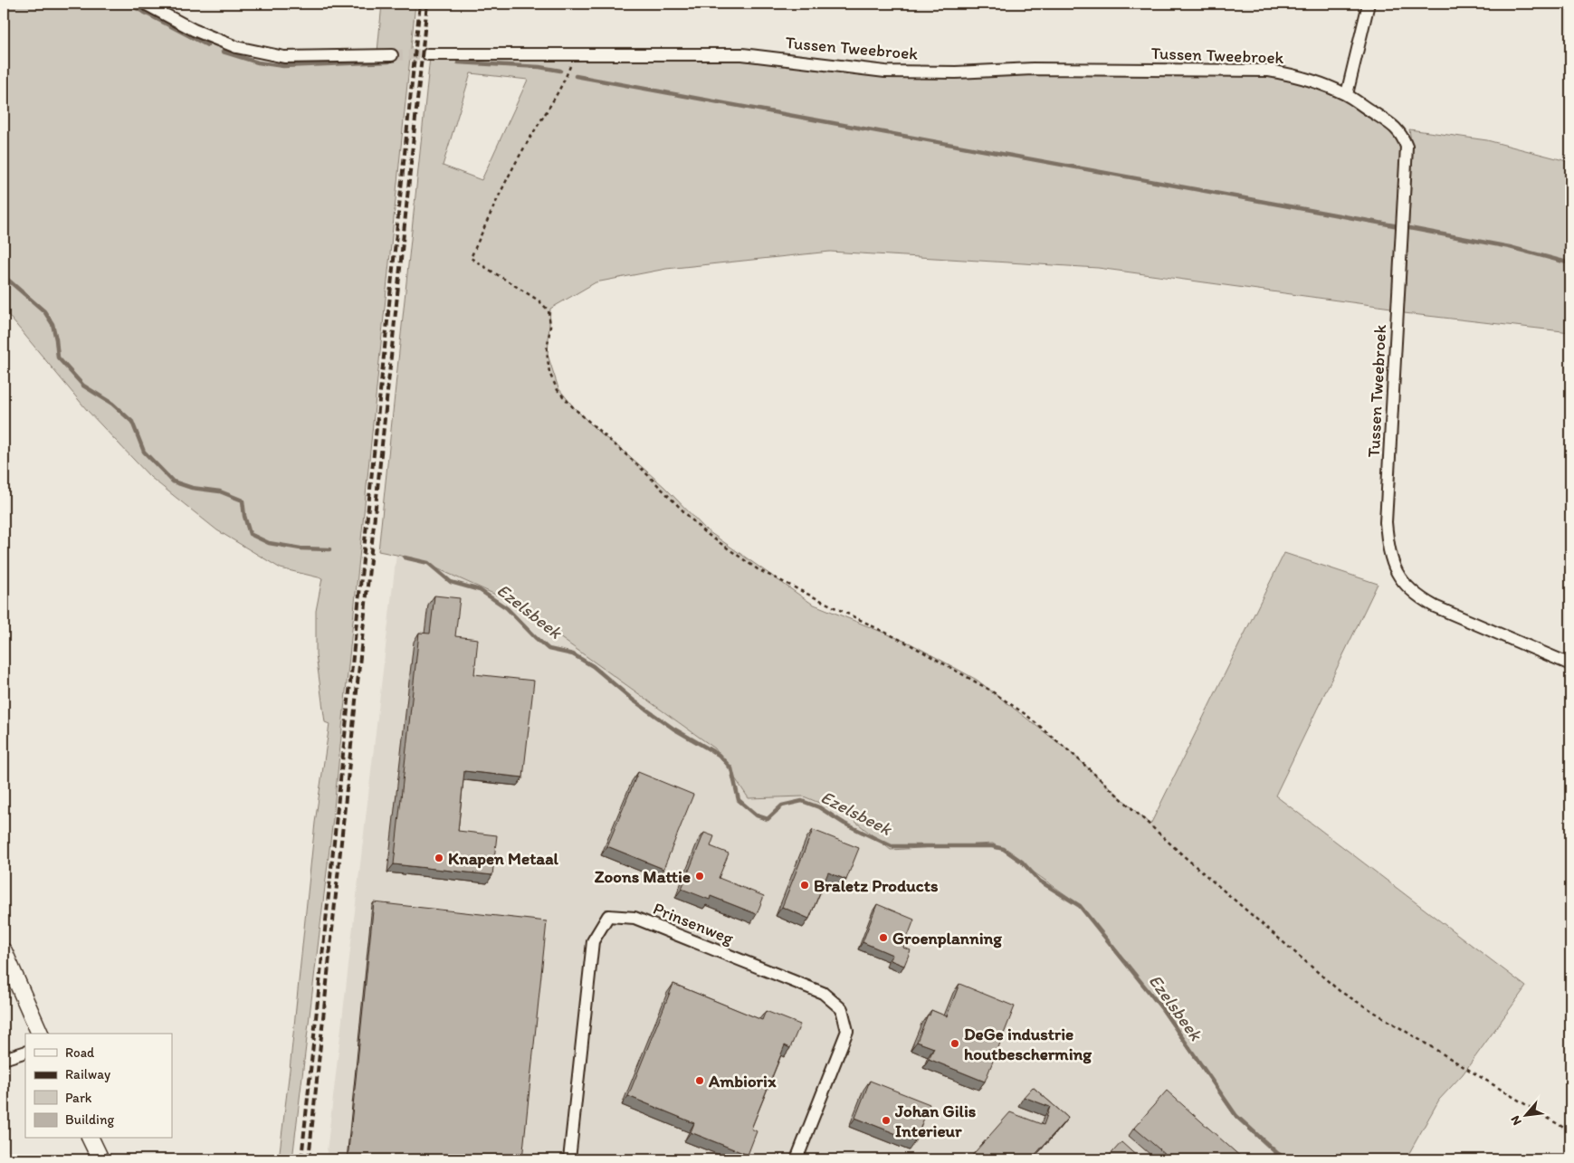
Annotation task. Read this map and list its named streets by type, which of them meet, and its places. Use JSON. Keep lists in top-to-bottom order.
{
  "streets": {
    "street": ["Tussen Tweebroek", "Prinsenweg"]
  },
  "water": ["Ezelsbeek"],
  "places": [
    "Knapen Metaal",
    "Zoons Mattie",
    "Braletz Products",
    "Groenplanning",
    "DeGe industrie houtbescherming",
    "Ambiorix",
    "Johan Gilis Interieur"
  ],
  "legend": [
    "Road",
    "Railway",
    "Park",
    "Building"
  ],
  "north": "bottom left"
}
